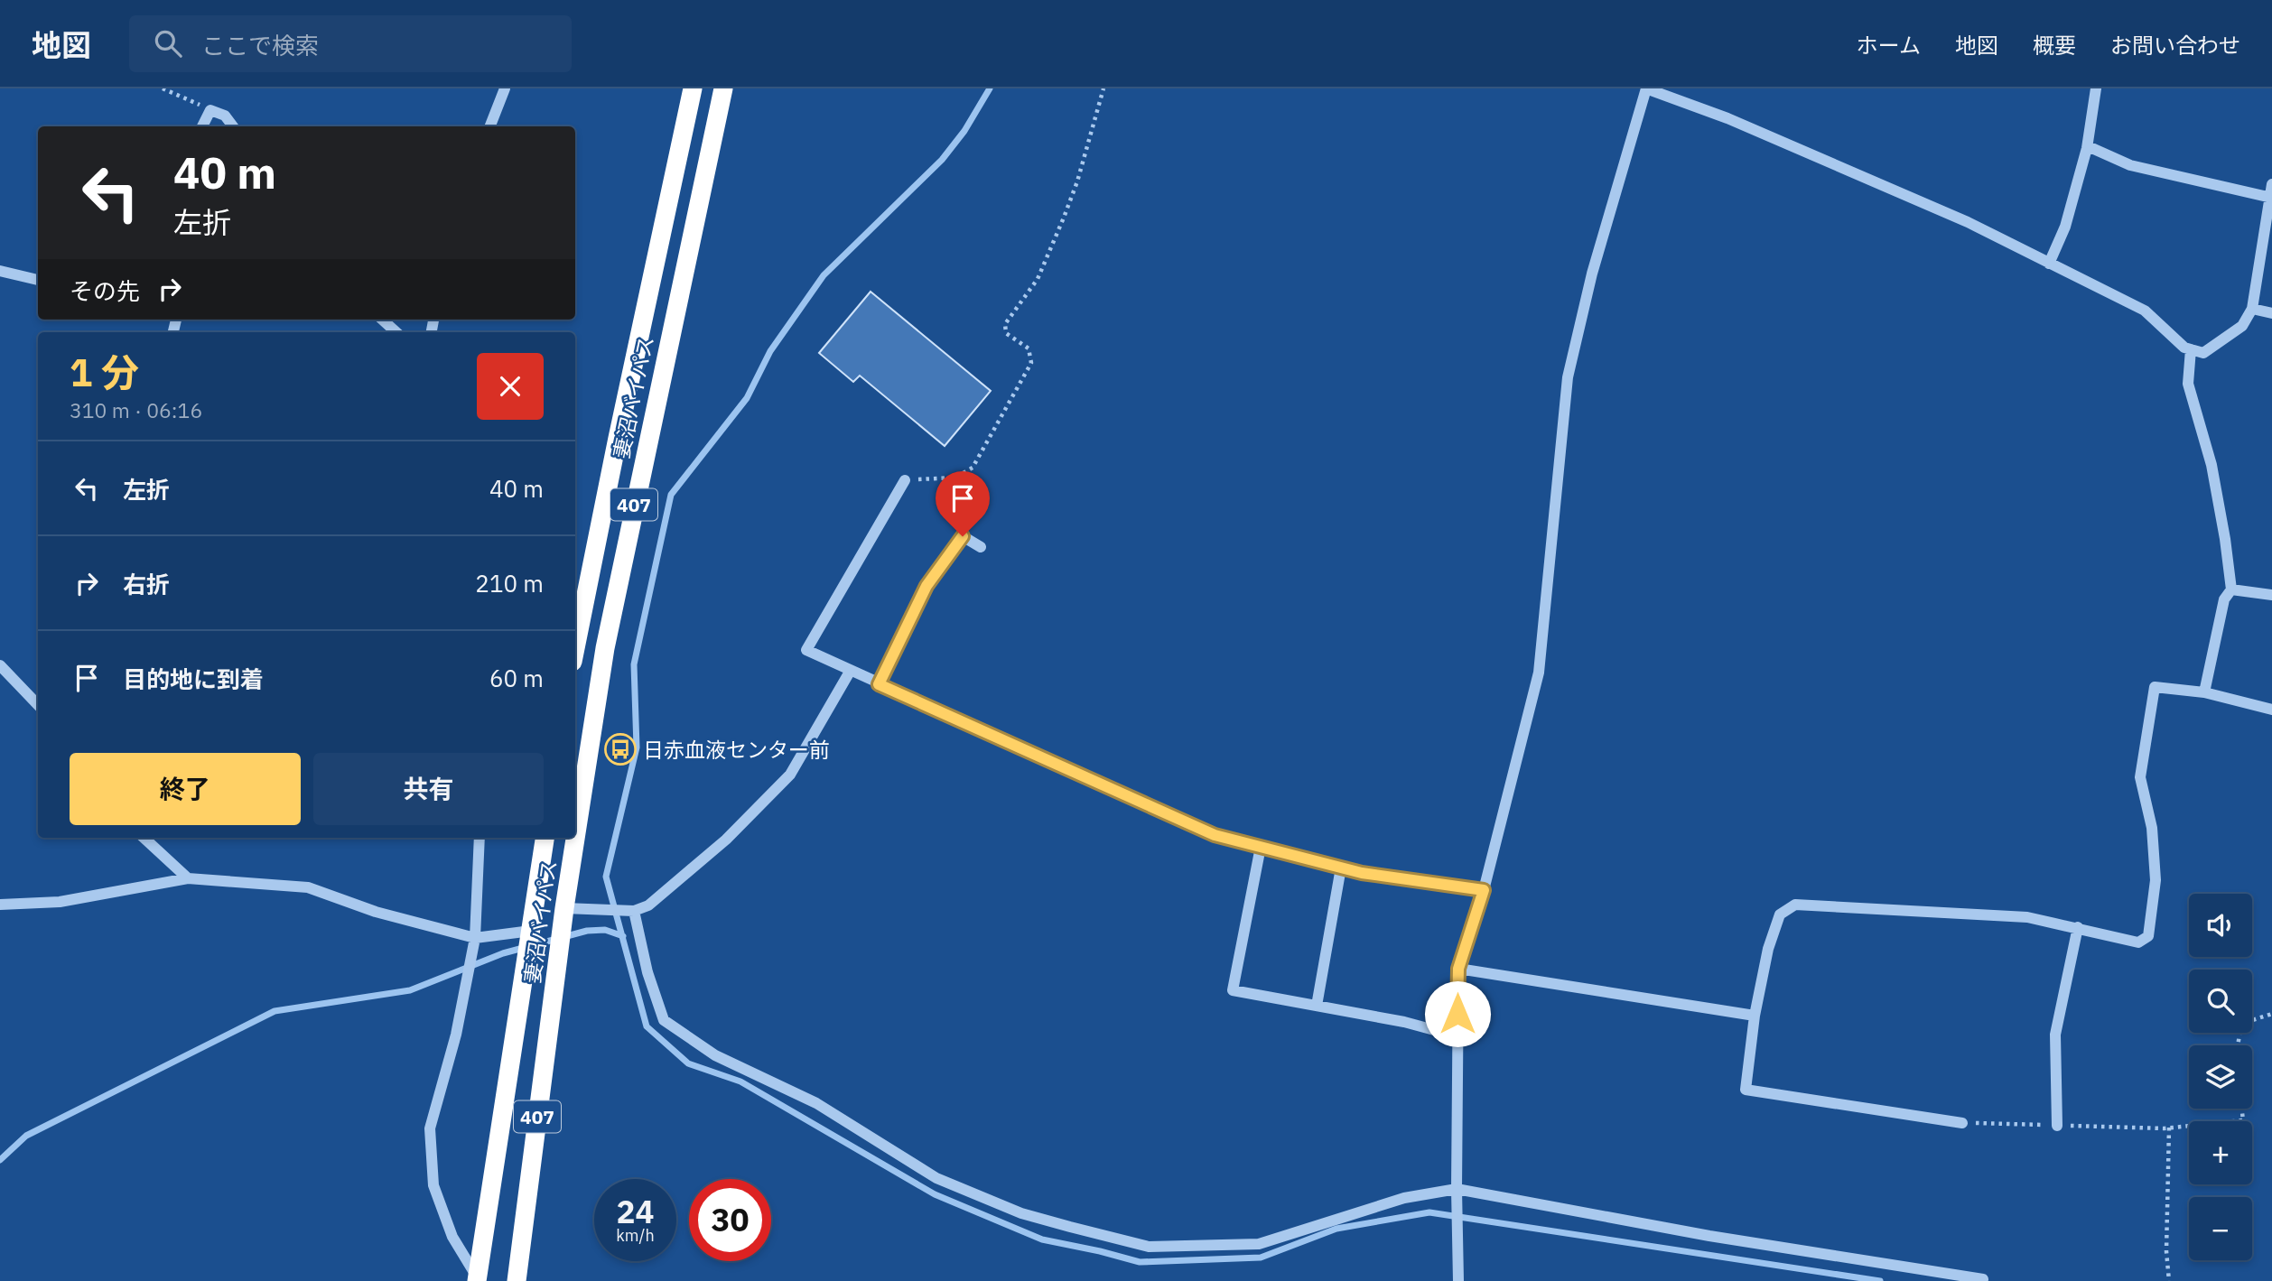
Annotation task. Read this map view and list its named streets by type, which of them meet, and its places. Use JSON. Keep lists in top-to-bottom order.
{
  "streets": {
    "highway": ["妻沼バイパス", "407"]
  },
  "places": {
    "bus stop": ["日赤血液センター前"]
  },
  "page": {
    "header": "地図",
    "search": "ここで検索",
    "nav": [
      "ホーム",
      "地図",
      "概要",
      "お問い合わせ"
    ],
    "turn": ["40 m", "左折"],
    "then": "その先",
    "heading": ["1 分", "310 m · 06:16"],
    "list": [
      {
        "name": "左折",
        "value": "40 m"
      },
      {
        "name": "右折",
        "value": "210 m"
      },
      {
        "name": "目的地に到着",
        "value": "60 m"
      }
    ],
    "buttons": ["終了", "共有"],
    "map_buttons": ["+", "−"],
    "speed": "24 km/h",
    "limit": "30"
  }
}
